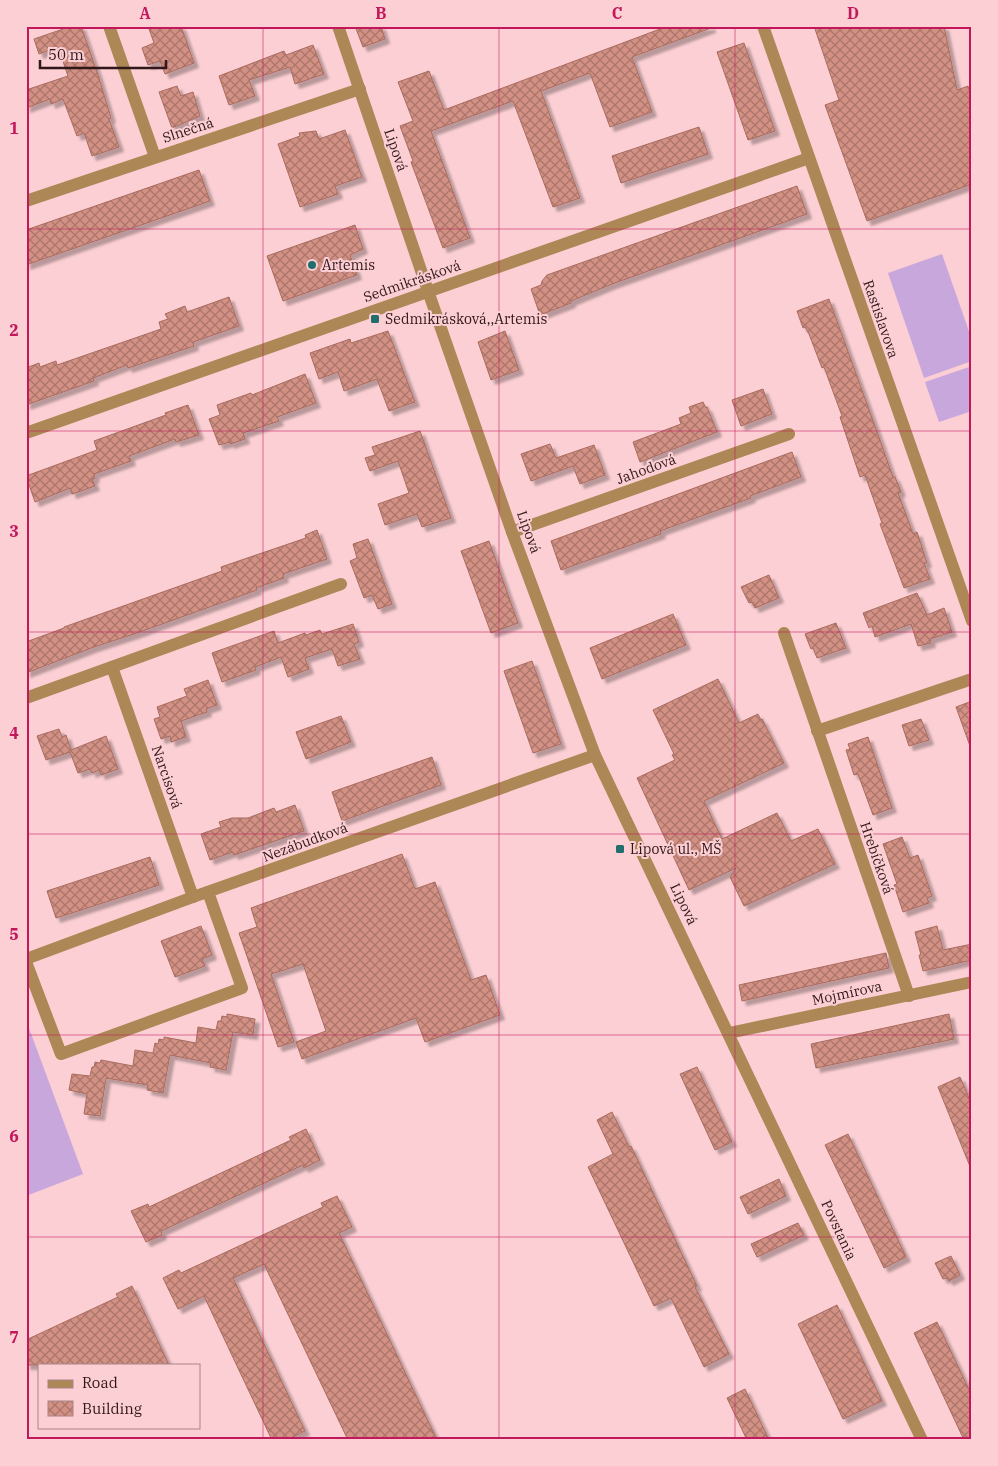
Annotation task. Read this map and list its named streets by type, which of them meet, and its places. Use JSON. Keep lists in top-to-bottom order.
{
  "streets": {
    "street": [
      "Slnečná",
      "Lipová",
      "Sedmikrásková",
      "Rastislavova",
      "Jahodová",
      "Narcisová",
      "Nezábudková",
      "Hrebíčková",
      "Mojmírova",
      "Povstania"
    ]
  },
  "crossings": [
    ["Slnečná", "Lipová"],
    ["Lipová", "Sedmikrásková"],
    ["Lipová", "Jahodová"],
    ["Lipová", "Nezábudková"],
    ["Lipová", "Mojmírova"],
    ["Lipová", "Povstania"],
    ["Sedmikrásková", "Rastislavova"],
    ["Narcisová", "Nezábudková"],
    ["Hrebíčková", "Mojmírova"],
    ["Mojmírova", "Povstania"]
  ],
  "places": {
    "other": ["Artemis"],
    "transit": ["Sedmikrásková,,Artemis", "Lipová ul., MŠ"]
  },
  "legend": ["Road", "Building"],
  "scale_bar": "50 m",
  "grid": {
    "columns": [
      "A",
      "B",
      "C",
      "D"
    ],
    "rows": [
      "1",
      "2",
      "3",
      "4",
      "5",
      "6",
      "7"
    ]
  }
}
